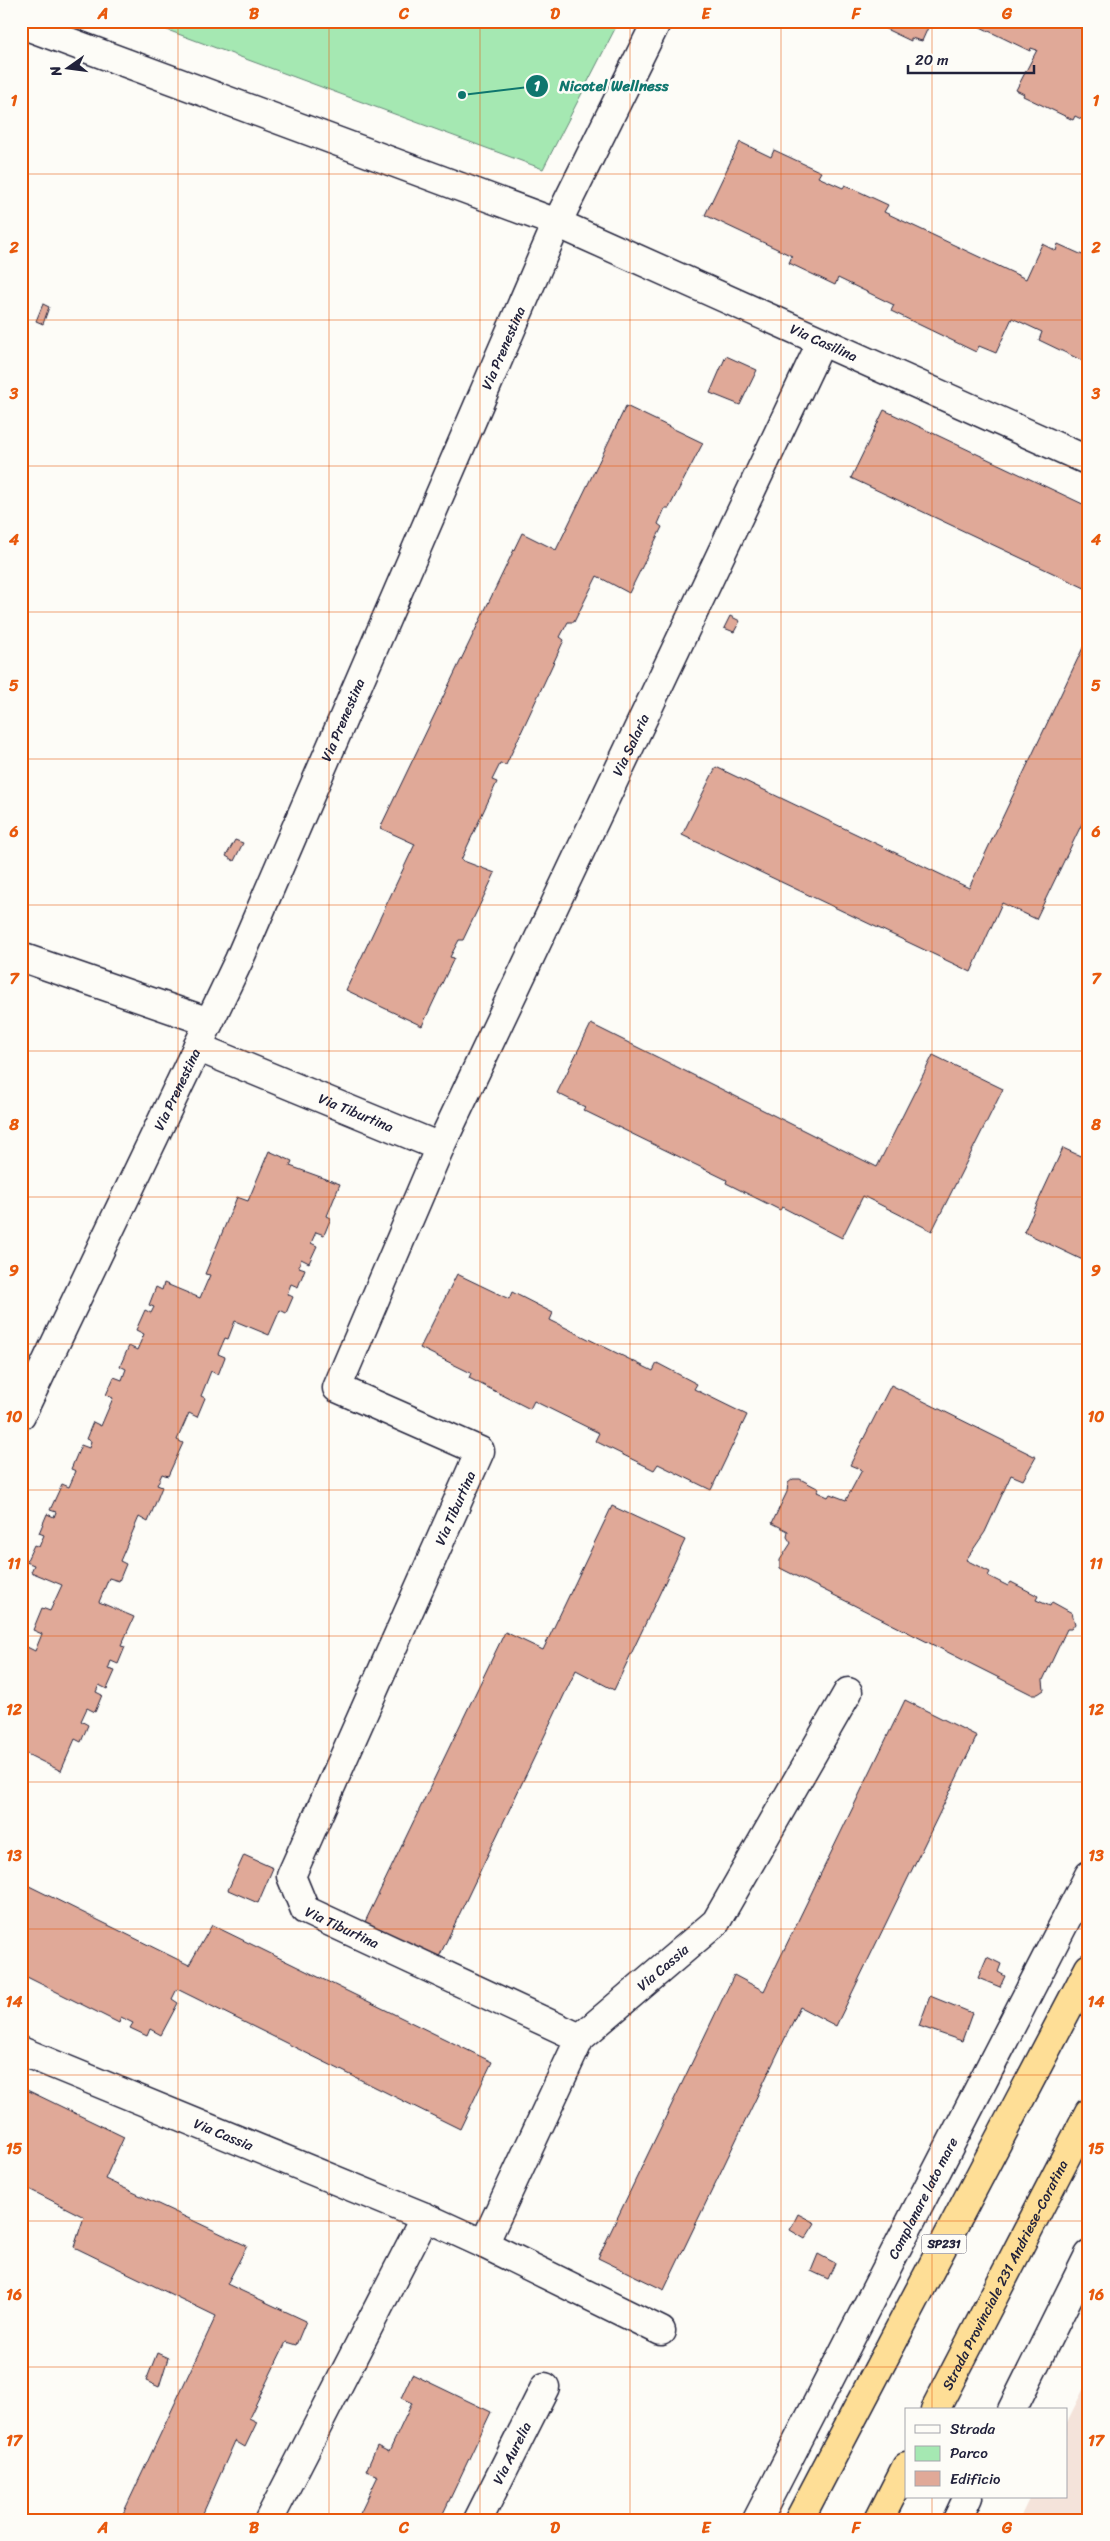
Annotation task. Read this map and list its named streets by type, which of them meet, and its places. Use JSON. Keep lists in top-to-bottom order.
{
  "streets": {
    "highway": ["SP231", "Strada Provinciale 231 Andriese-Coratina"],
    "street": [
      "Via Casilina",
      "Via Prenestina",
      "Via Salaria",
      "Via Tiburtina",
      "Via Cassia",
      "Complanare lato mare",
      "Via Aurelia"
    ]
  },
  "crossings": [
    ["Via Casilina", "Via Prenestina"],
    ["Via Casilina", "Via Salaria"],
    ["Via Prenestina", "Via Tiburtina"],
    ["Via Salaria", "Via Tiburtina"],
    ["Via Tiburtina", "Via Cassia"]
  ],
  "places": ["Nicotel Wellness"],
  "legend": ["Strada", "Parco", "Edificio"],
  "scale_bar": "20 m",
  "north": "left",
  "grid": {
    "columns": [
      "A",
      "B",
      "C",
      "D",
      "E",
      "F",
      "G"
    ],
    "rows": [
      "1",
      "2",
      "3",
      "4",
      "5",
      "6",
      "7",
      "8",
      "9",
      "10",
      "11",
      "12",
      "13",
      "14",
      "15",
      "16",
      "17"
    ]
  }
}
